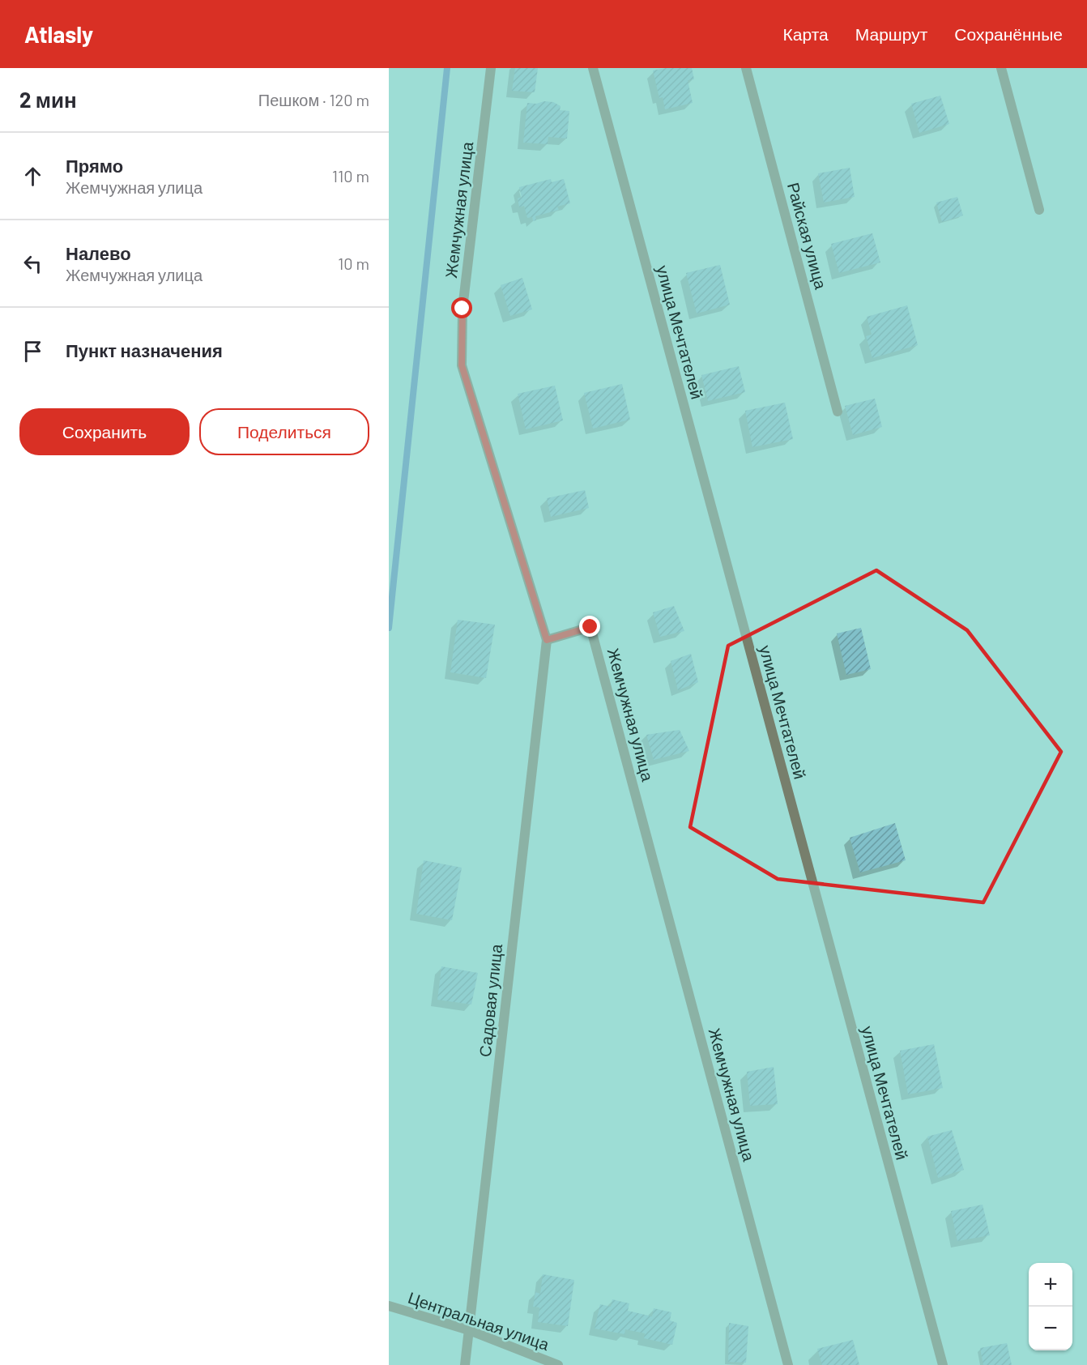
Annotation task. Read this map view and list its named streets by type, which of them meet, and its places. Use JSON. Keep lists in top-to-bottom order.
{
  "streets": {
    "street": [
      "Жемчужная улица",
      "Райская улица",
      "улица Мечтателей",
      "Садовая улица",
      "Центральная улица"
    ]
  },
  "crossings": [
    ["Жемчужная улица", "Садовая улица"],
    ["Садовая улица", "Центральная улица"]
  ],
  "page": {
    "header": "Atlasly",
    "nav": ["Карта", "Маршрут", "Сохранённые"],
    "heading": ["2 мин", "Пешком · 120 m"],
    "list": [
      ["Прямо", "Жемчужная улица", "110 m"],
      ["Налево", "Жемчужная улица", "10 m"],
      "Пункт назначения"
    ],
    "buttons": ["Сохранить", "Поделиться"],
    "map_buttons": ["+", "−"]
  }
}
